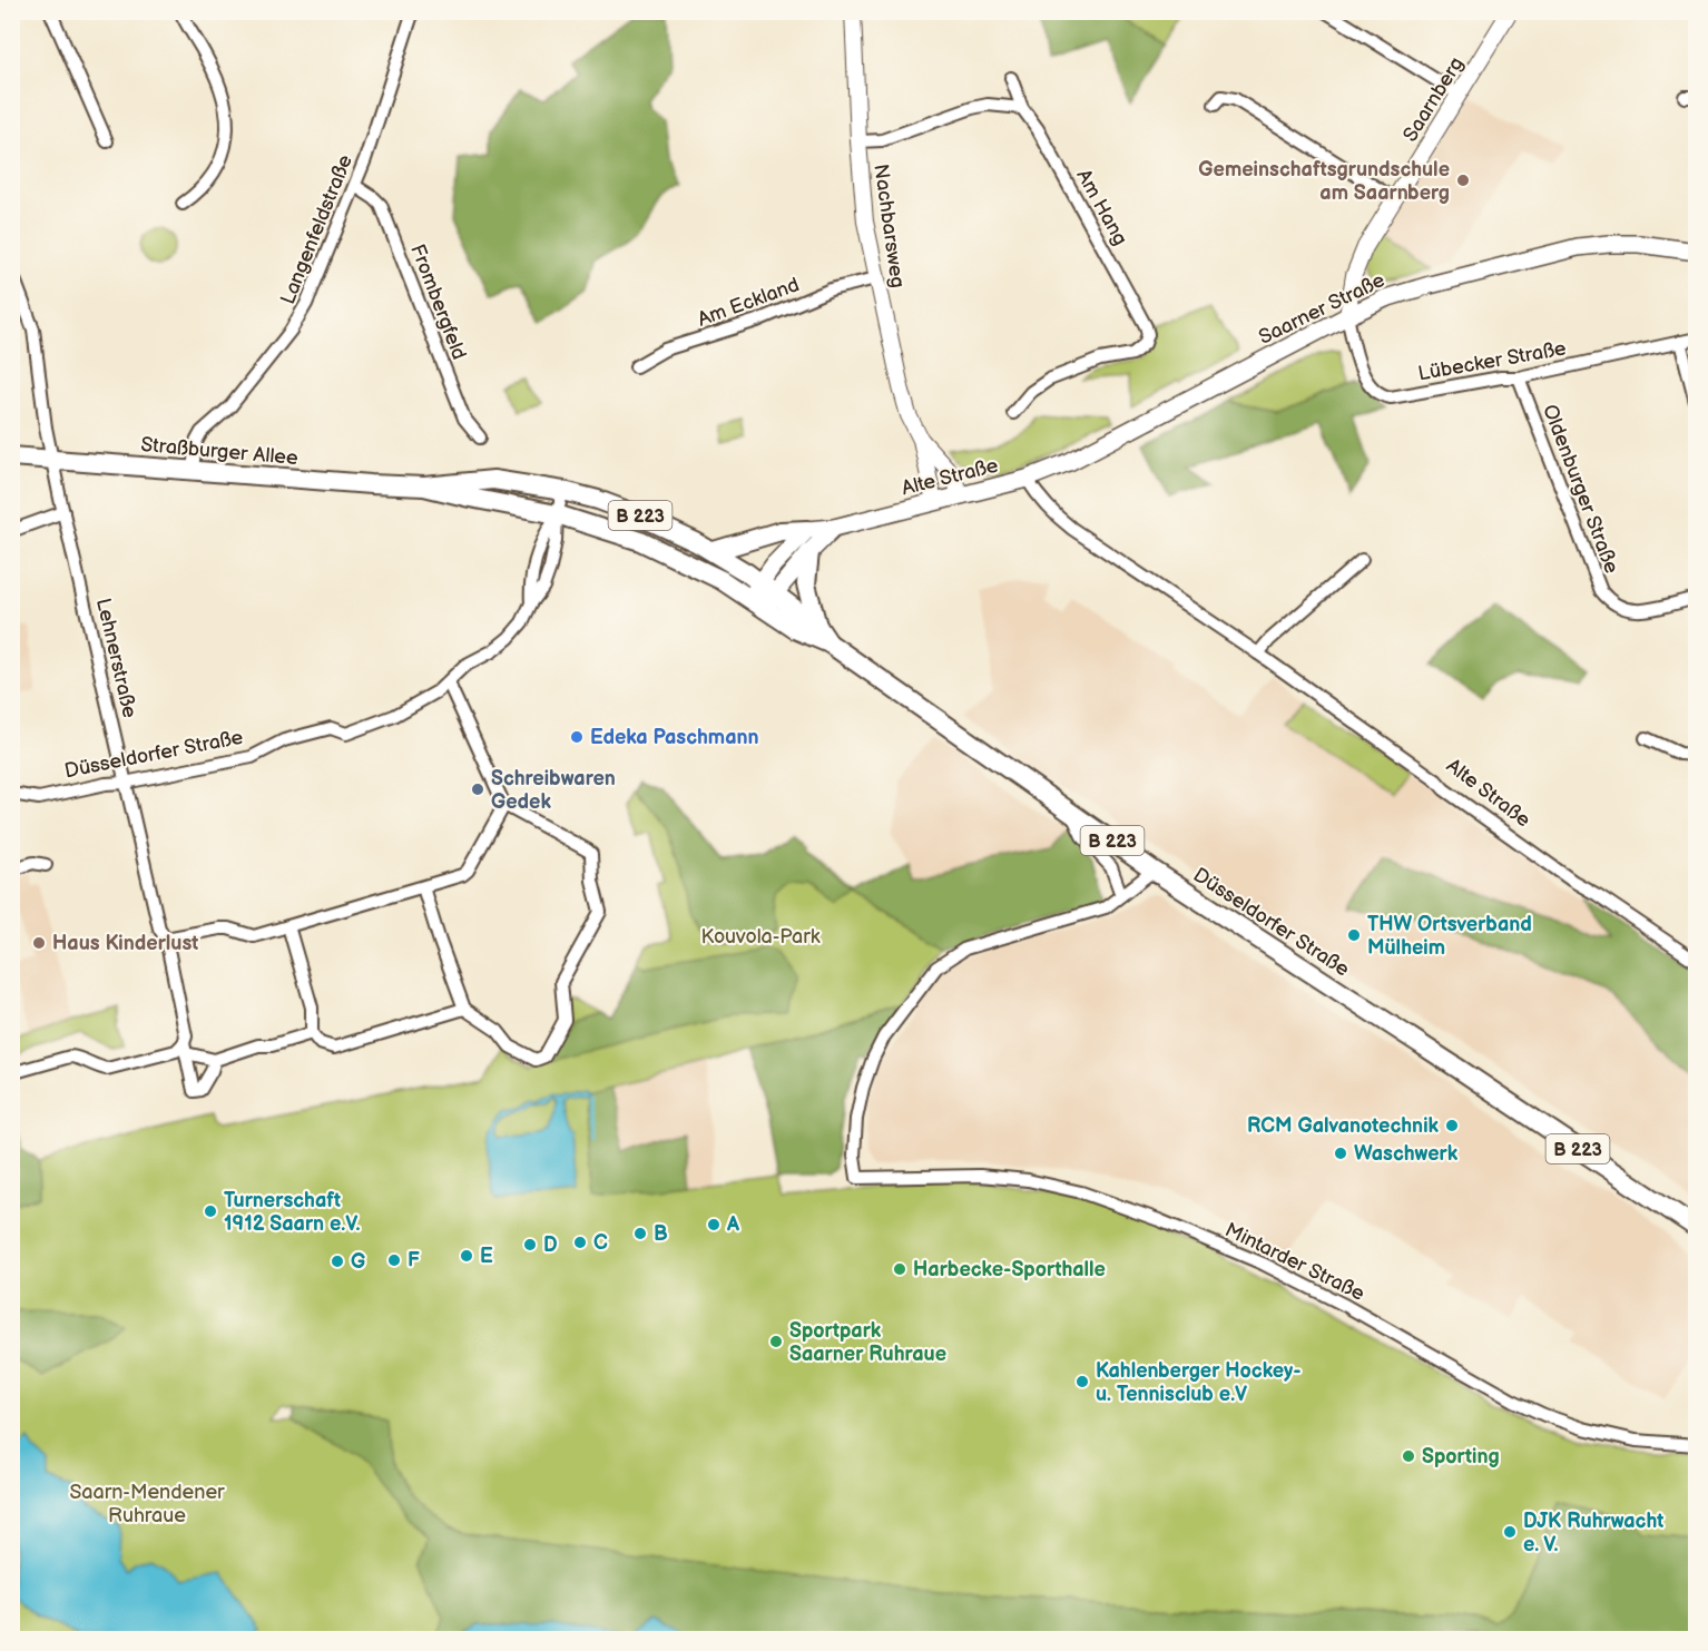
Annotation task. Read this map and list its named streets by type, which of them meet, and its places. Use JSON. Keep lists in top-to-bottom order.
{
  "streets": {
    "main road": [
      "Saarner Straße",
      "Straßburger Allee",
      "Alte Straße",
      "B 223",
      "Düsseldorfer Straße"
    ],
    "street": [
      "Saarnberg",
      "Am Hang",
      "Nachbarsweg",
      "Langenfeldstraße",
      "Frombergfeld",
      "Am Eckland",
      "Lübecker Straße",
      "Oldenburger Straße",
      "Lehnerstraße",
      "Mintarder Straße"
    ]
  },
  "crossings": [
    ["Saarnberg", "Saarner Straße"],
    ["Saarnberg", "Lübecker Straße"],
    ["Nachbarsweg", "Am Eckland"],
    ["Nachbarsweg", "Alte Straße"],
    ["Langenfeldstraße", "Frombergfeld"],
    ["Langenfeldstraße", "Straßburger Allee"],
    ["Saarner Straße", "Lübecker Straße"],
    ["Saarner Straße", "Alte Straße"],
    ["Lübecker Straße", "Oldenburger Straße"],
    ["Straßburger Allee", "Lehnerstraße"],
    ["Straßburger Allee", "Düsseldorfer Straße"],
    ["Lehnerstraße", "Düsseldorfer Straße"]
  ],
  "parks": ["Kouvola-Park", "Saarn-Mendener Ruhraue"],
  "places": [
    "Gemeinschaftsgrundschule am Saarnberg",
    "Edeka Paschmann",
    "Schreibwaren Gedek",
    "THW Ortsverband Mülheim",
    "Haus Kinderlust",
    "RCM Galvanotechnik",
    "Waschwerk",
    "Turnerschaft 1912 Saarn e.V.",
    "A",
    "B",
    "C",
    "D",
    "E",
    "F",
    "G",
    "Harbecke-Sporthalle",
    "Sportpark Saarner Ruhraue",
    "Kahlenberger Hockey- u. Tennisclub e.V",
    "Sporting",
    "DJK Ruhrwacht e. V."
  ]
}
